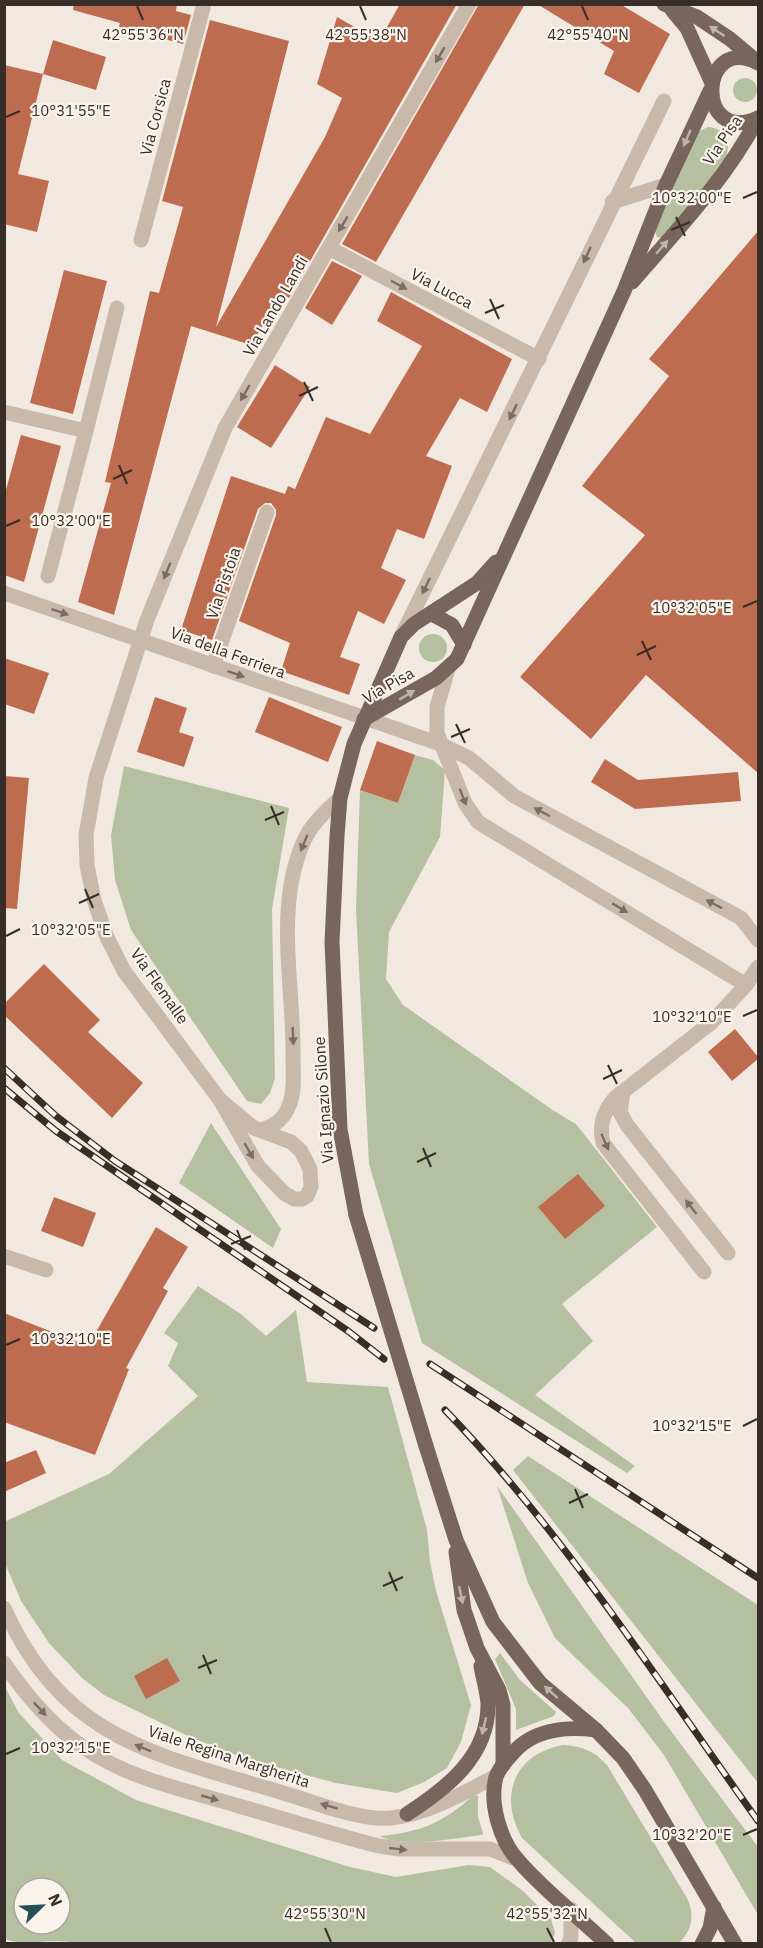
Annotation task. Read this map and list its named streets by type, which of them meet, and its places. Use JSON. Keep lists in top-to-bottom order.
{
  "streets": {
    "main road": ["Via Pisa", "Via Ignazio Silone"],
    "street": [
      "Via Corsica",
      "Via Lucca",
      "Via Lando Landi",
      "Via Pistoia",
      "Via della Ferriera",
      "Via Flemalle",
      "Viale Regina Margherita"
    ]
  },
  "crossings": [
    ["Via Pisa", "Via della Ferriera"],
    ["Via Pisa", "Via Ignazio Silone"],
    ["Via Lucca", "Via Lando Landi"],
    ["Via Lando Landi", "Via della Ferriera"],
    ["Via Lando Landi", "Via Flemalle"],
    ["Via Pistoia", "Via della Ferriera"],
    ["Via della Ferriera", "Via Flemalle"],
    ["Via della Ferriera", "Via Ignazio Silone"],
    ["Via Ignazio Silone", "Viale Regina Margherita"]
  ],
  "one_way": ["Via Lucca", "Via Lando Landi"],
  "north": "top right",
  "coordinates": [
    "42°55'36\"N",
    "42°55'40\"N",
    "42°55'38\"N",
    "10°31'55\"E",
    "10°32'00\"E",
    "10°32'05\"E",
    "10°32'10\"E",
    "10°32'15\"E",
    "10°32'20\"E",
    "42°55'30\"N",
    "42°55'32\"N"
  ]
}
